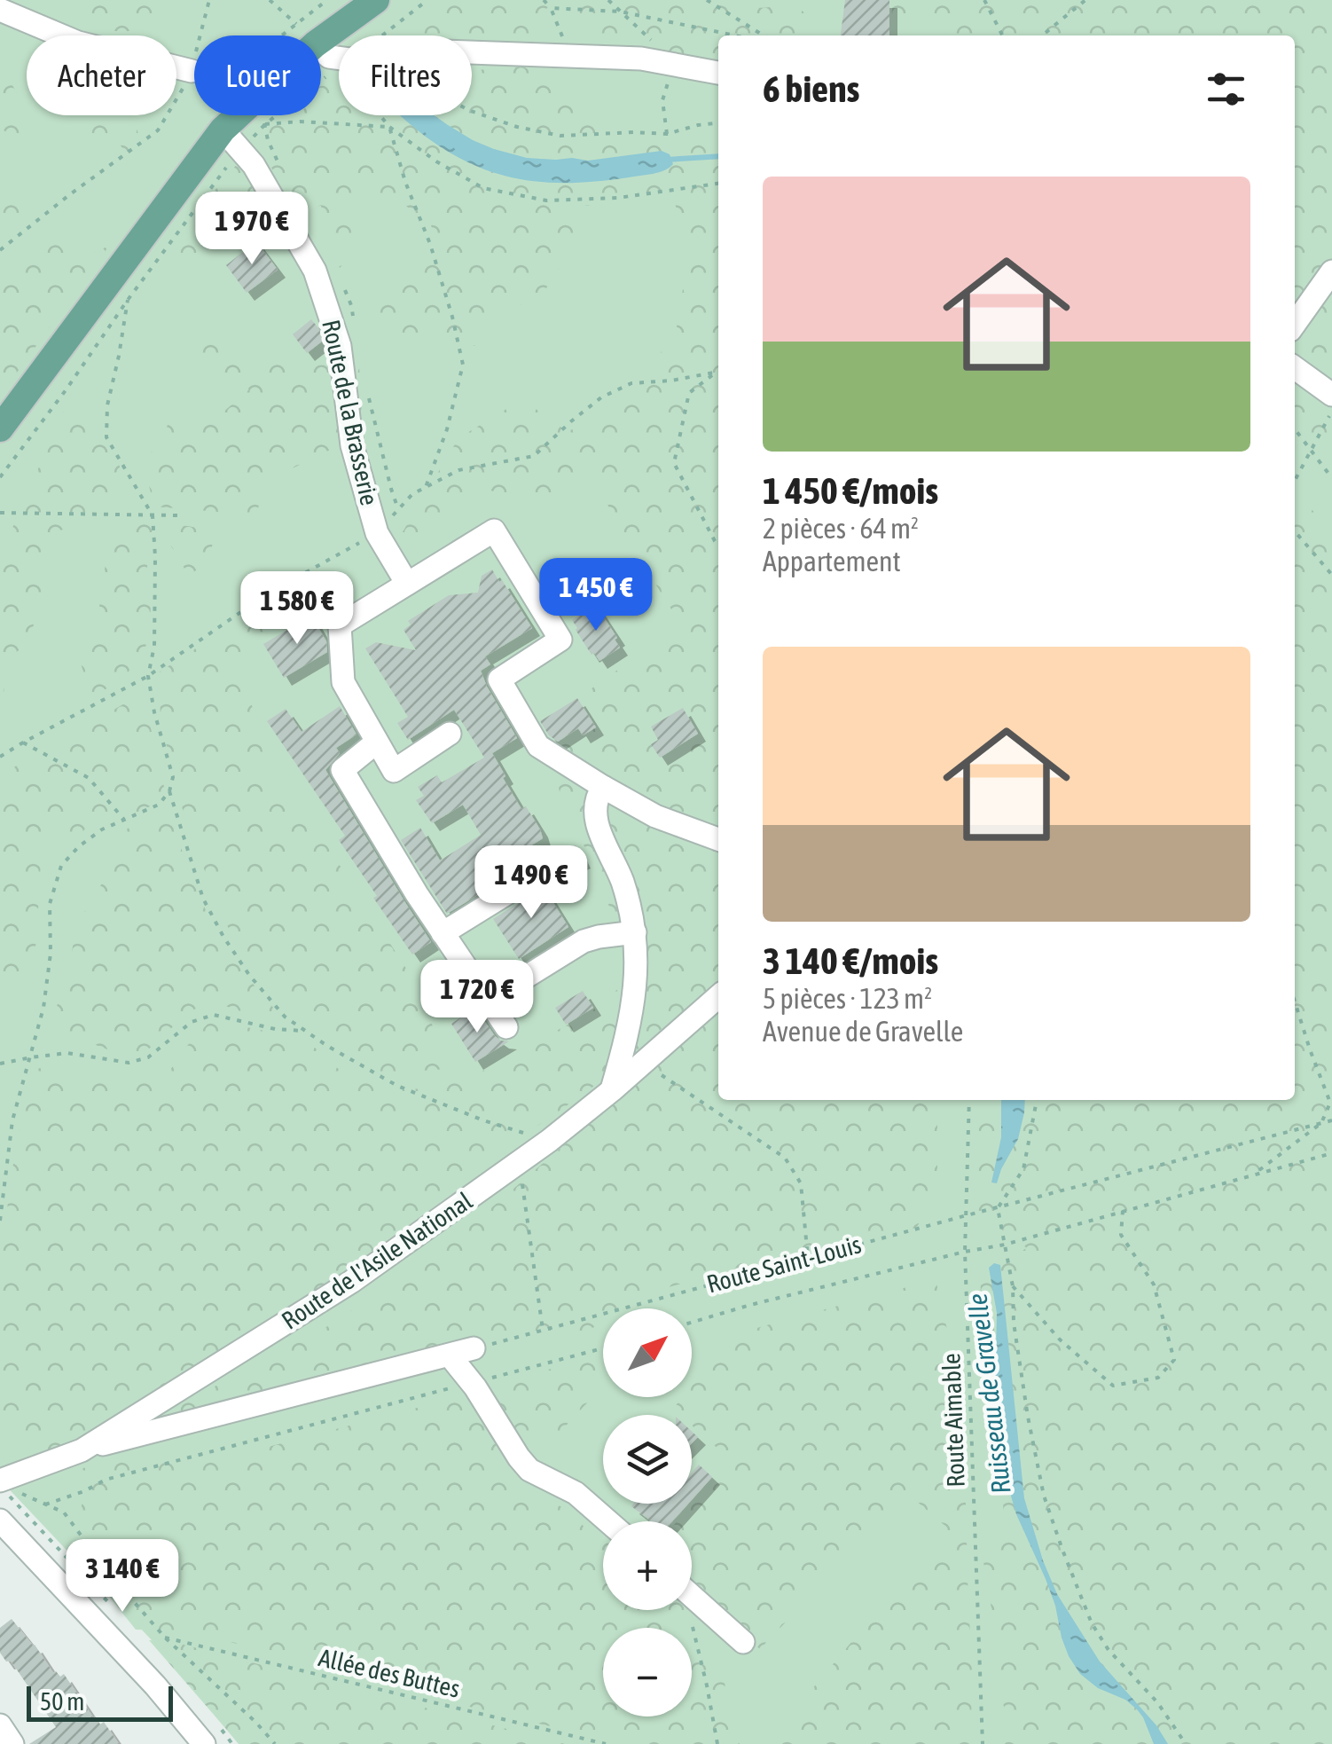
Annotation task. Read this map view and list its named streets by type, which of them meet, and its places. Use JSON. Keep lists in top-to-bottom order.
{
  "streets": {
    "street": ["Route de la Brasserie", "Route de l'Asile National"],
    "path": ["Route Saint-Louis", "Route Aimable", "Allée des Buttes"]
  },
  "crossings": [
    ["Route Saint-Louis", "Route Aimable"]
  ],
  "water": ["Ruisseau de Gravelle"],
  "scale_bar": "50 m",
  "north": "top right",
  "page": {
    "chip": ["Acheter", "Louer", "Filtres"],
    "heading": "6 biens",
    "list": [
      {
        "name": "1 450 €/mois",
        "note": "2 pièces · 64 m² · Appartement"
      },
      {
        "name": "3 140 €/mois",
        "note": "5 pièces · 123 m² · Avenue de Gravelle"
      }
    ],
    "price": [
      "1 970 €",
      "1 450 €",
      "1 580 €",
      "1 490 €",
      "1 720 €",
      "3 140 €"
    ],
    "map_buttons": ["+", "−"],
    "scale": "50 m"
  }
}
